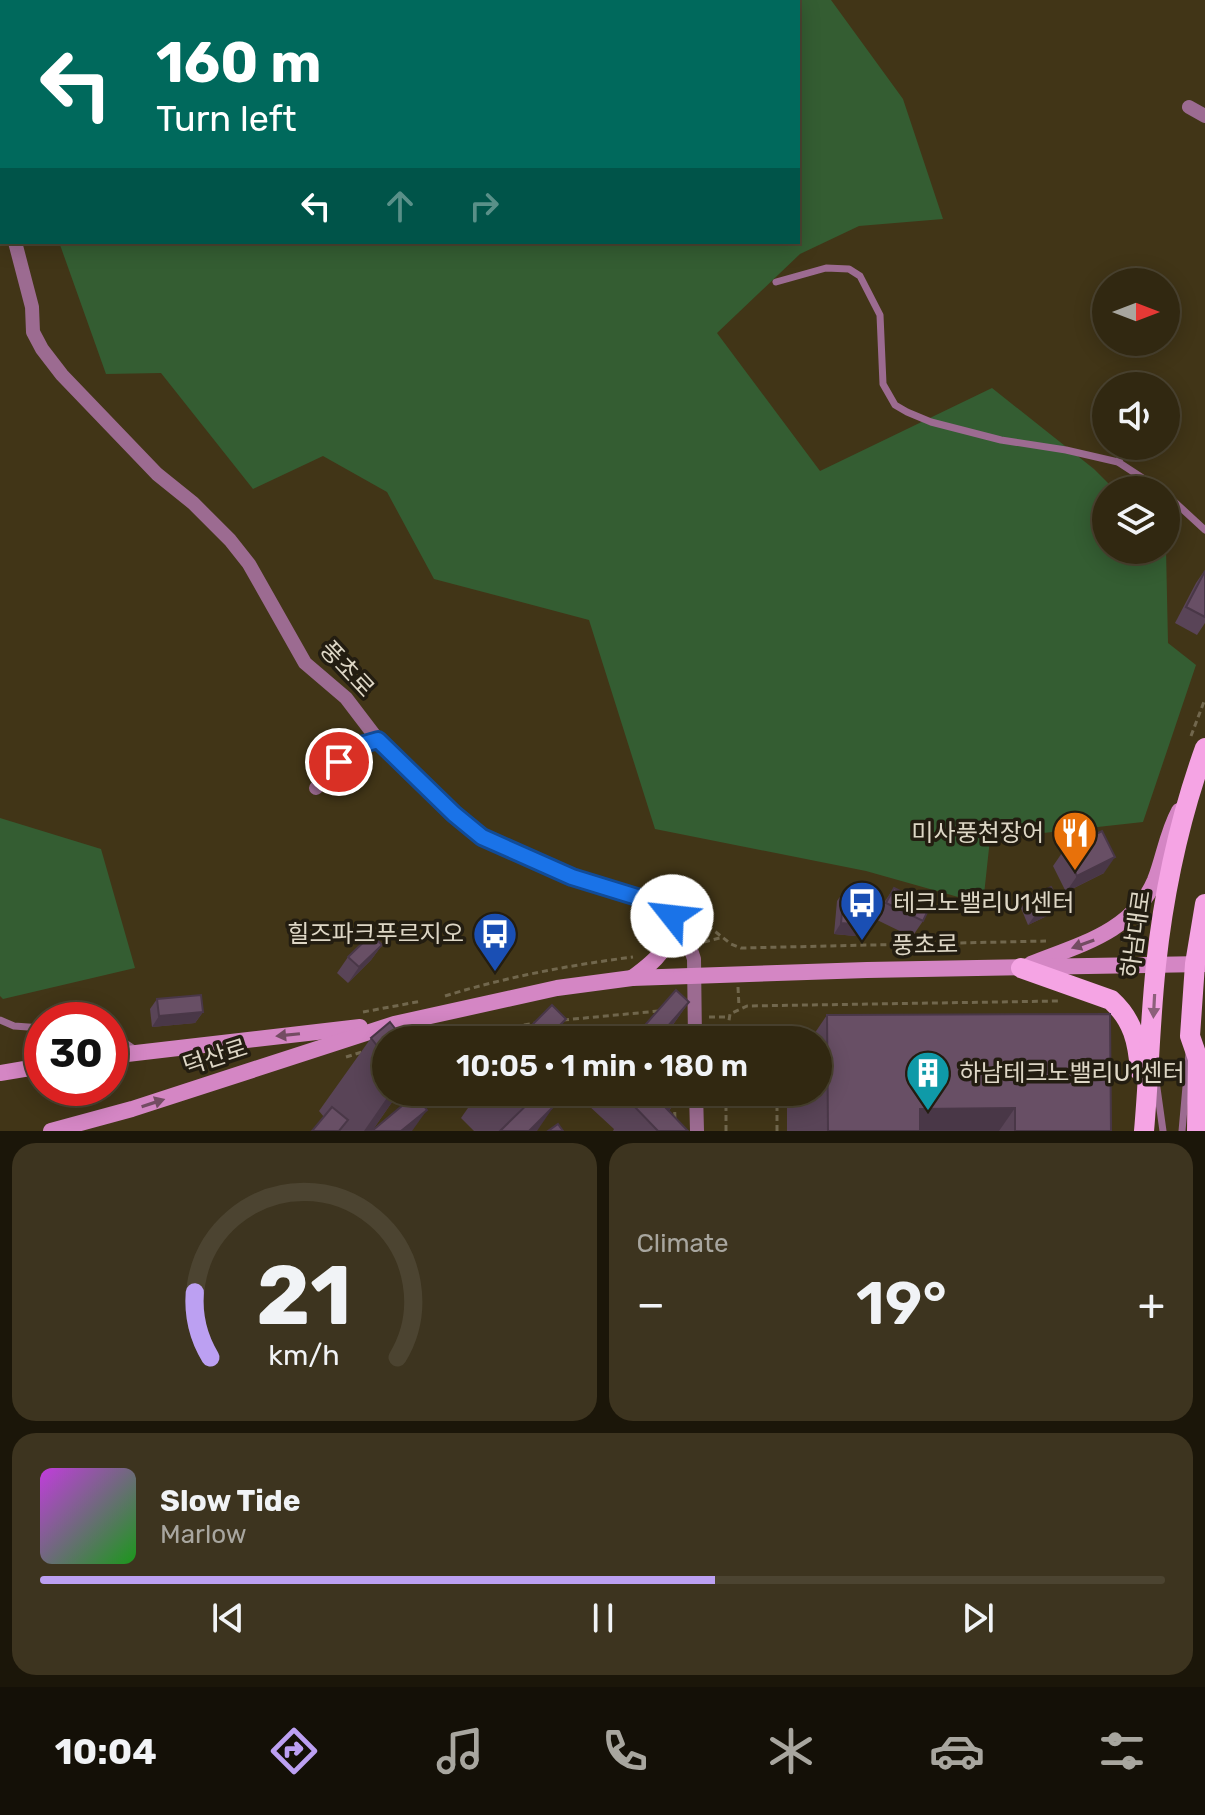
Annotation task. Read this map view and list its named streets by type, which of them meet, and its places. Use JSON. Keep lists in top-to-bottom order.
{
  "streets": {
    "main road": ["풍초로", "하남대로", "덕산로"]
  },
  "crossings": [
    ["풍초로", "하남대로"],
    ["풍초로", "덕산로"]
  ],
  "places": {
    "restaurant": ["미사풍천장어"],
    "bus stop": ["테크노밸리U1센터", "힐즈파크푸르지오"],
    "building": ["하남테크노밸리U1센터"]
  },
  "north": "right",
  "page": {
    "turn": ["160 m", "Turn left"],
    "limit": "30",
    "trip": "10:05 · 1 min · 180 m",
    "tile": "Climate",
    "heat": ["−", "19°", "+"],
    "song": ["Slow Tide", "Marlow"],
    "tabs": "10:04",
    "gauge": ["21", "km/h"]
  }
}
